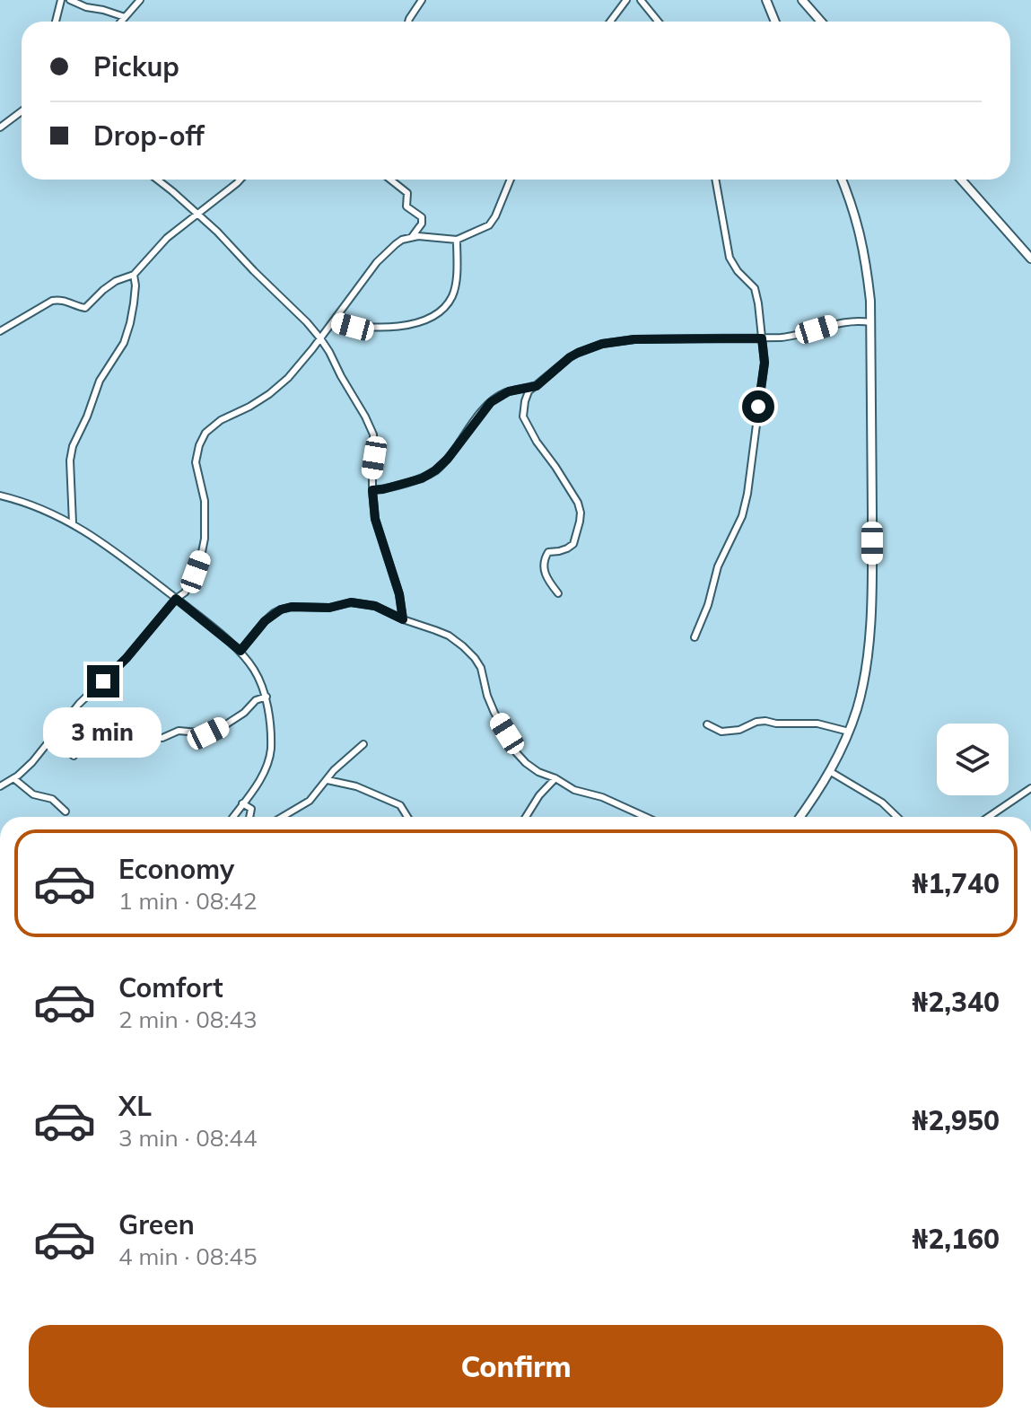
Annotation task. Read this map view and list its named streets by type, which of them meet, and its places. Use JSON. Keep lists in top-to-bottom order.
{
  "page": {
    "banner": ["Pickup", "Drop-off"],
    "bubble": "3 min",
    "list": [
      {
        "name": "Economy",
        "note": "1 min · 08:42",
        "value": "₦1,740"
      },
      {
        "name": "Comfort",
        "note": "2 min · 08:43",
        "value": "₦2,340"
      },
      {
        "name": "XL",
        "note": "3 min · 08:44",
        "value": "₦2,950"
      },
      {
        "name": "Green",
        "note": "4 min · 08:45",
        "value": "₦2,160"
      }
    ],
    "buttons": "Confirm"
  }
}
